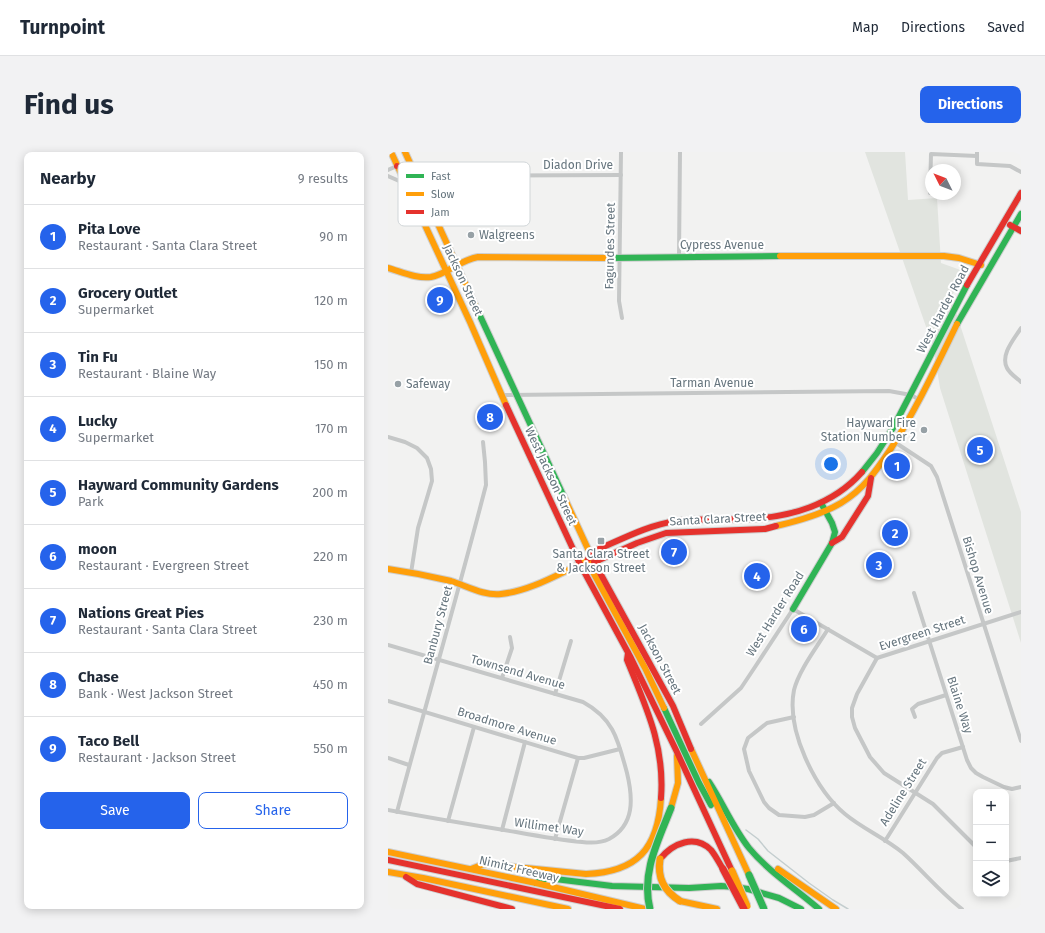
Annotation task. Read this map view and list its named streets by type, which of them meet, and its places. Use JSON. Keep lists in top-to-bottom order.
{
  "streets": {
    "main road": [
      "Cypress Avenue",
      "Jackson Street",
      "West Harder Road",
      "West Jackson Street",
      "Santa Clara Street",
      "Nimitz Freeway"
    ],
    "street": [
      "Diadon Drive",
      "Fagundes Street",
      "Tarman Avenue",
      "Bishop Avenue",
      "Banbury Street",
      "Evergreen Street",
      "Townsend Avenue",
      "Blaine Way",
      "Broadmore Avenue",
      "Adeline Street",
      "Willimet Way"
    ]
  },
  "crossings": [
    ["Diadon Drive", "Fagundes Street"],
    ["Cypress Avenue", "Fagundes Street"],
    ["Cypress Avenue", "Jackson Street"],
    ["Cypress Avenue", "West Harder Road"],
    ["Jackson Street", "Tarman Avenue"],
    ["Jackson Street", "West Jackson Street"],
    ["Jackson Street", "Santa Clara Street"],
    ["West Harder Road", "Tarman Avenue"],
    ["West Harder Road", "Santa Clara Street"],
    ["West Harder Road", "Bishop Avenue"],
    ["West Harder Road", "Evergreen Street"],
    ["Tarman Avenue", "West Jackson Street"],
    ["West Jackson Street", "Santa Clara Street"],
    ["Santa Clara Street", "Bishop Avenue"],
    ["Santa Clara Street", "Banbury Street"],
    ["Bishop Avenue", "Evergreen Street"],
    ["Banbury Street", "Townsend Avenue"],
    ["Banbury Street", "Broadmore Avenue"],
    ["Banbury Street", "Willimet Way"],
    ["Evergreen Street", "Blaine Way"],
    ["Townsend Avenue", "Broadmore Avenue"],
    ["Townsend Avenue", "Willimet Way"],
    ["Blaine Way", "Adeline Street"],
    ["Broadmore Avenue", "Willimet Way"]
  ],
  "places": {
    "other": ["Walgreens", "Safeway", "Hayward Fire Station Number 2"],
    "transit": ["Santa Clara Street & Jackson Street"]
  },
  "legend": ["Fast", "Slow", "Jam"],
  "north": "top left",
  "page": {
    "header": "Turnpoint",
    "nav": ["Map", "Directions", "Saved"],
    "buttons": [
      "Directions",
      ["Save", "Share"]
    ],
    "title": "Find us",
    "heading": ["Nearby", "9 results"],
    "list": [
      {
        "mark": "1",
        "name": "Pita Love",
        "note": "Restaurant · Santa Clara Street",
        "value": "90 m"
      },
      {
        "mark": "2",
        "name": "Grocery Outlet",
        "note": "Supermarket",
        "value": "120 m"
      },
      {
        "mark": "3",
        "name": "Tin Fu",
        "note": "Restaurant · Blaine Way",
        "value": "150 m"
      },
      {
        "mark": "4",
        "name": "Lucky",
        "note": "Supermarket",
        "value": "170 m"
      },
      {
        "mark": "5",
        "name": "Hayward Community Gardens",
        "note": "Park",
        "value": "200 m"
      },
      {
        "mark": "6",
        "name": "moon",
        "note": "Restaurant · Evergreen Street",
        "value": "220 m"
      },
      {
        "mark": "7",
        "name": "Nations Great Pies",
        "note": "Restaurant · Santa Clara Street",
        "value": "230 m"
      },
      {
        "mark": "8",
        "name": "Chase",
        "note": "Bank · West Jackson Street",
        "value": "450 m"
      },
      {
        "mark": "9",
        "name": "Taco Bell",
        "note": "Restaurant · Jackson Street",
        "value": "550 m"
      }
    ],
    "pins": [
      "9",
      "8",
      "5",
      "1",
      "2",
      "7",
      "3",
      "4",
      "6"
    ],
    "map_buttons": ["+", "−"]
  }
}
